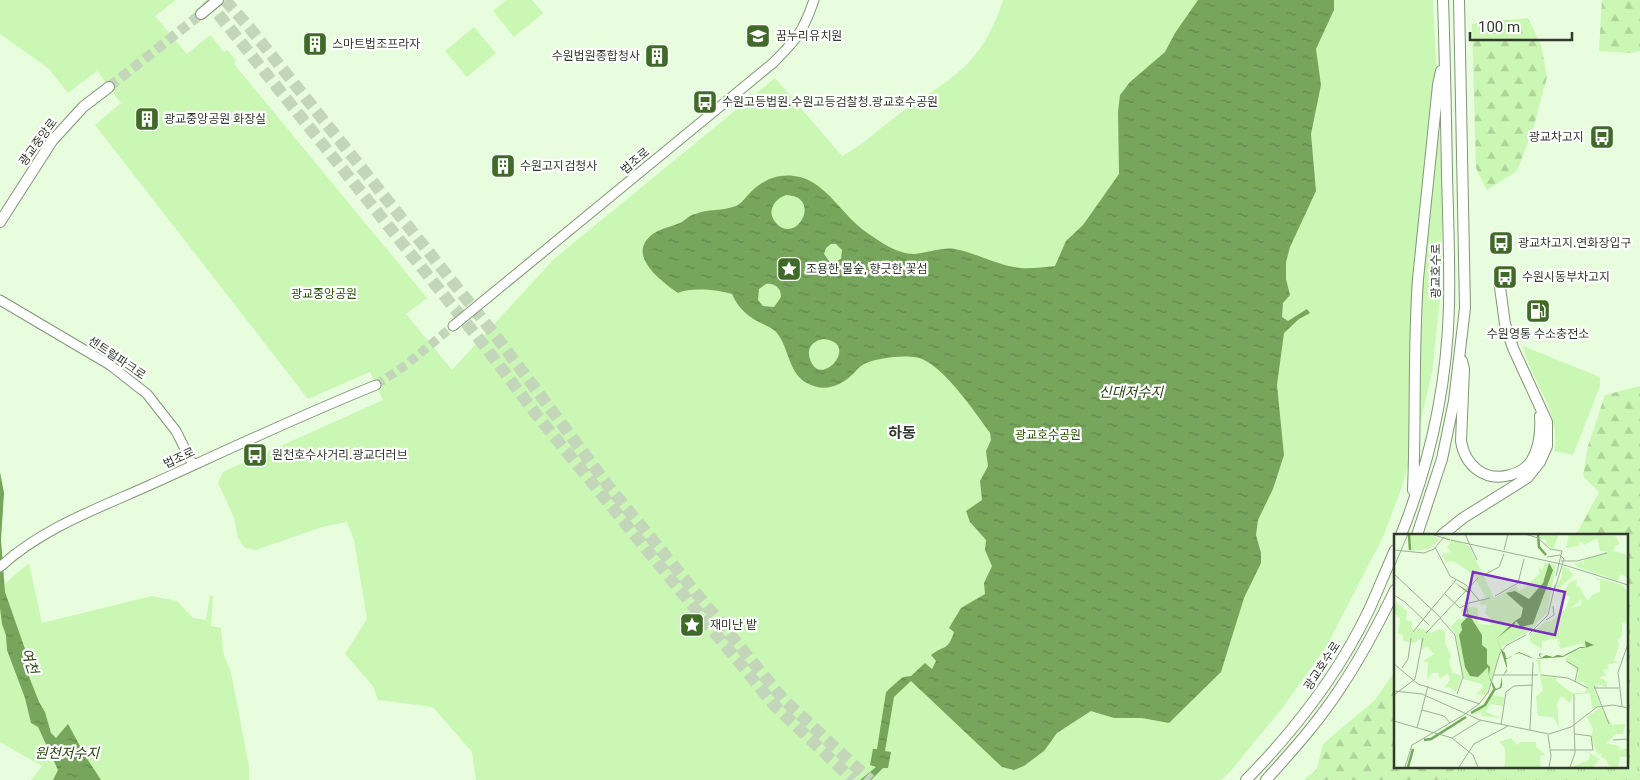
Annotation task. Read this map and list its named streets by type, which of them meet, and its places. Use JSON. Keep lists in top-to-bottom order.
{
  "streets": {
    "main road": ["광교중앙로", "광교호수로"],
    "street": ["법조로", "센트럴파크로"]
  },
  "crossings": [
    ["법조로", "센트럴파크로"]
  ],
  "districts": ["하동"],
  "water": ["신대저수지", "여천", "원천저수지"],
  "parks": ["광교중앙공원", "광교호수공원"],
  "places": {
    "school or university": ["꿈누리유치원"],
    "building": [
      "스마트법조프라자",
      "수원법원종합청사",
      "광교중앙공원 화장실",
      "수원고지검청사"
    ],
    "bus stop": [
      "수원고등법원.수원고등검찰청.광교호수공원",
      "광교차고지",
      "광교차고지.연화장입구",
      "수원시동부차고지",
      "원천호수사거리.광교더러브"
    ],
    "place": ["조용한 물숲, 향긋한 꽃섬", "재미난 밭"],
    "fuel station": ["수원영통 수소충전소"]
  },
  "scale_bar": "100 m"
}
